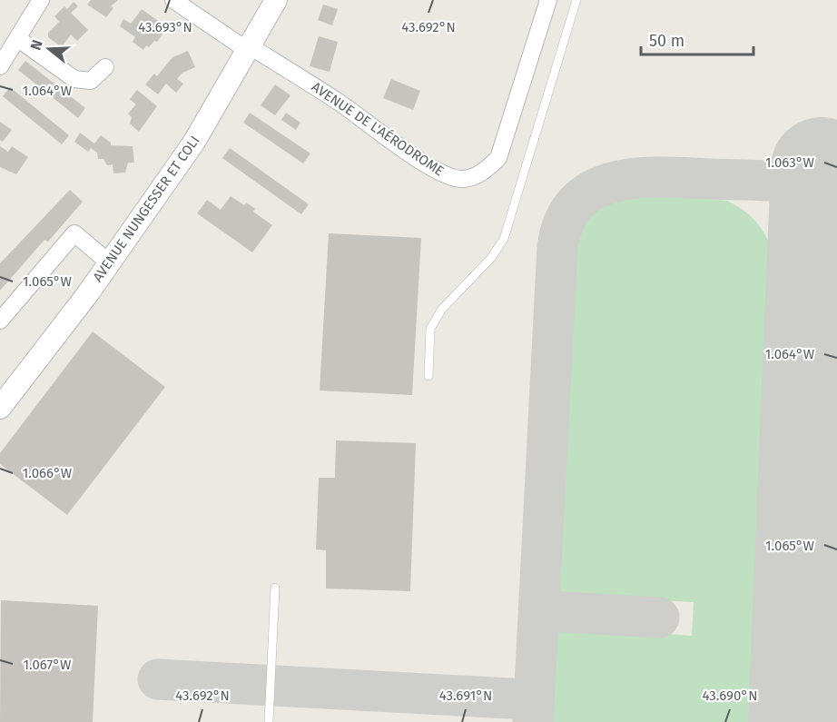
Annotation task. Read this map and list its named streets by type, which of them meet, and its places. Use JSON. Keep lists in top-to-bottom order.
{
  "streets": {
    "main road": ["AVENUE NUNGESSER ET COLI"],
    "street": ["AVENUE DE L'AÉRODROME"]
  },
  "crossings": [
    ["AVENUE DE L'AÉRODROME", "AVENUE NUNGESSER ET COLI"]
  ],
  "scale_bar": "50 m",
  "north": "left",
  "coordinates": [
    "43.693°N",
    "43.692°N",
    "1.064°W",
    "1.063°W",
    "1.065°W",
    "1.066°W",
    "1.067°W",
    "43.691°N",
    "43.690°N"
  ]
}
